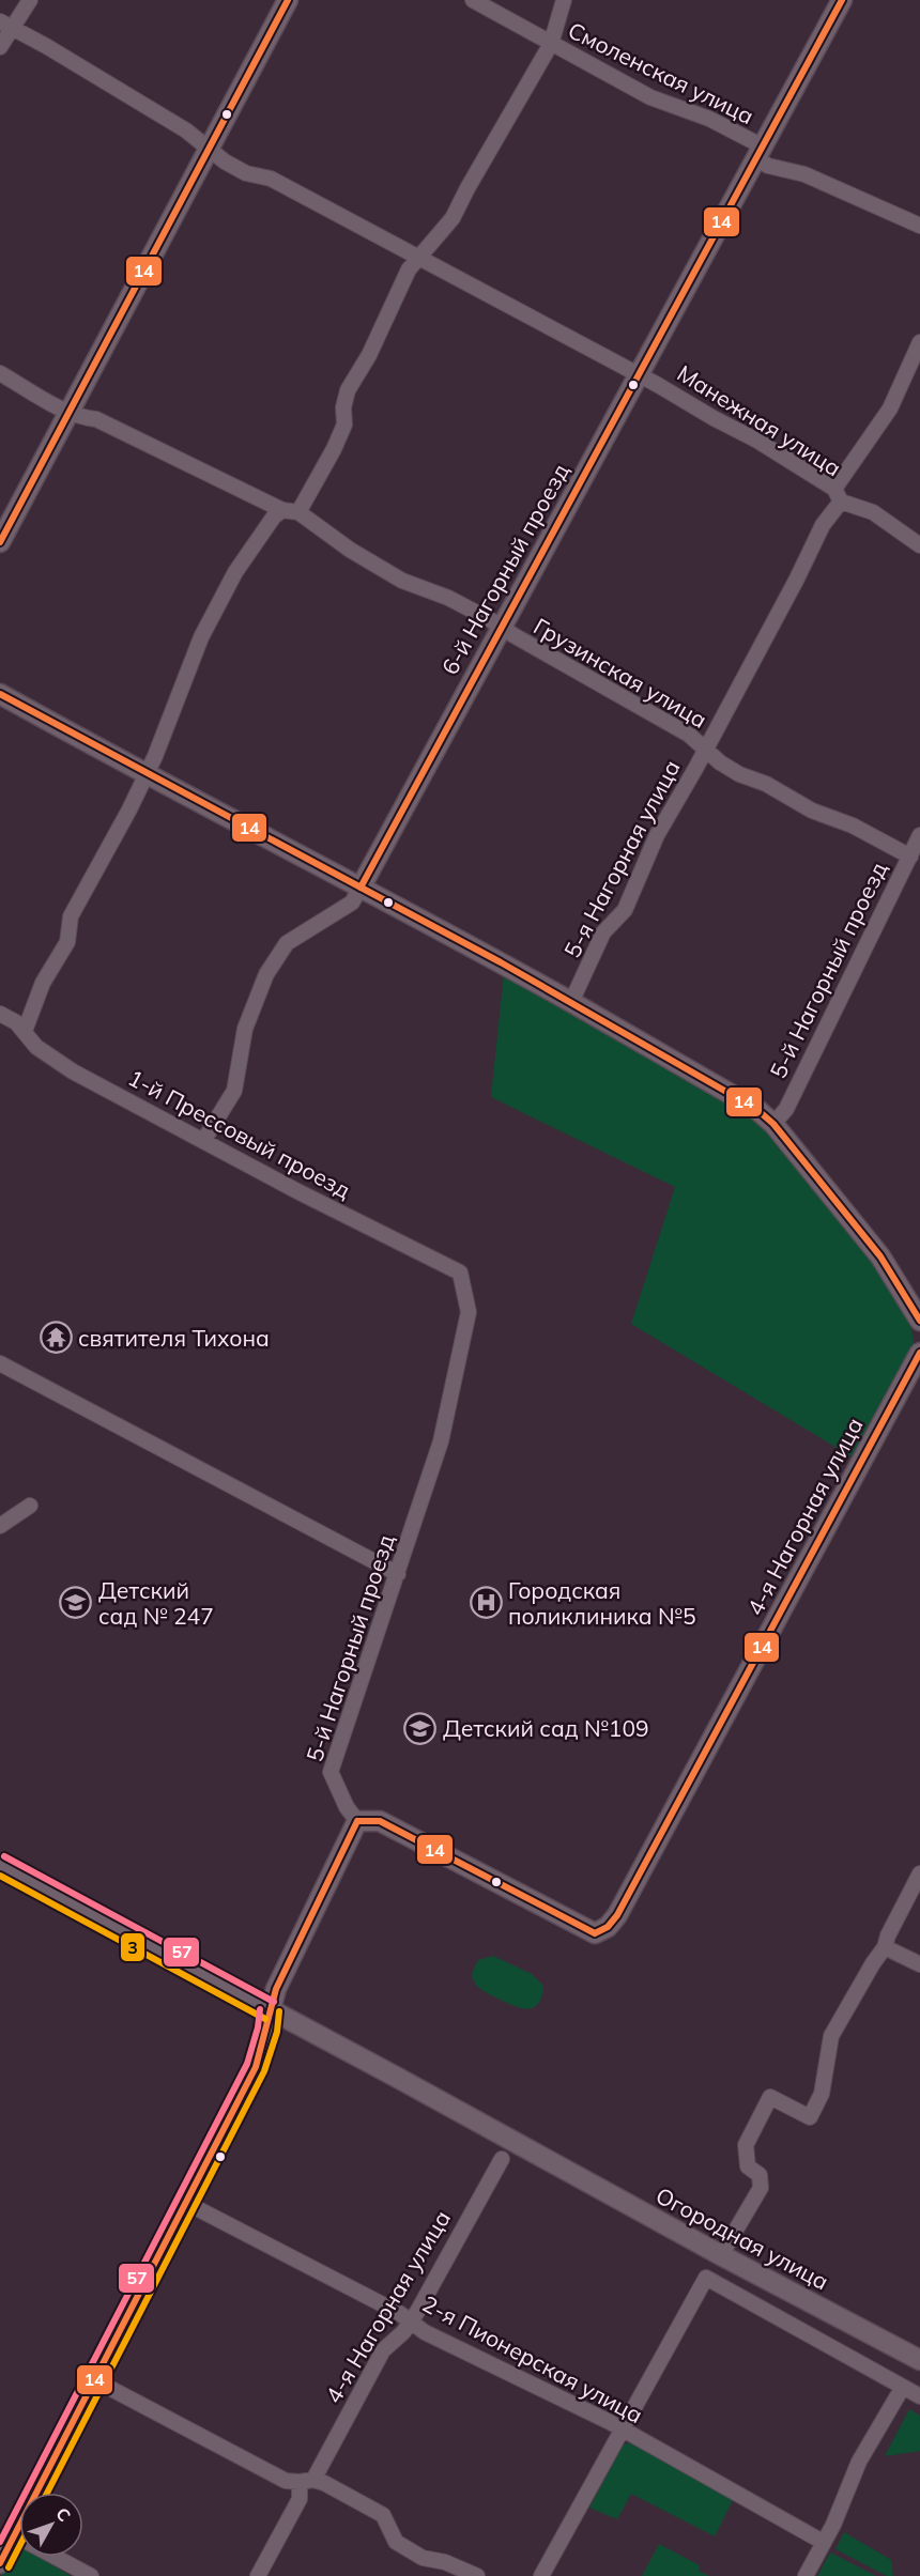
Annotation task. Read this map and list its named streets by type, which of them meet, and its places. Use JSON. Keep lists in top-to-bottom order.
{
  "streets": {
    "street": [
      "Смоленская улица",
      "Манежная улица",
      "6-й Нагорный проезд",
      "Грузинская улица",
      "5-я Нагорная улица",
      "5-й Нагорный проезд",
      "1-й Прессовый проезд",
      "4-я Нагорная улица",
      "Огородная улица",
      "2-я Пионерская улица"
    ]
  },
  "crossings": [
    ["Смоленская улица", "6-й Нагорный проезд"],
    ["Манежная улица", "6-й Нагорный проезд"],
    ["Манежная улица", "5-я Нагорная улица"],
    ["6-й Нагорный проезд", "Грузинская улица"],
    ["6-й Нагорный проезд", "1-й Прессовый проезд"],
    ["Грузинская улица", "5-я Нагорная улица"],
    ["Грузинская улица", "5-й Нагорный проезд"],
    ["5-й Нагорный проезд", "1-й Прессовый проезд"],
    ["5-й Нагорный проезд", "4-я Нагорная улица"],
    ["4-я Нагорная улица", "2-я Пионерская улица"]
  ],
  "places": {
    "temple": ["святителя Тихона"],
    "school or university": ["Детский сад № 247", "Детский сад №109"],
    "hospital": ["Городская поликлиника №5"]
  },
  "lines": ["transit line 14", "transit line 57", "transit line 3"],
  "north": "top right"
}
